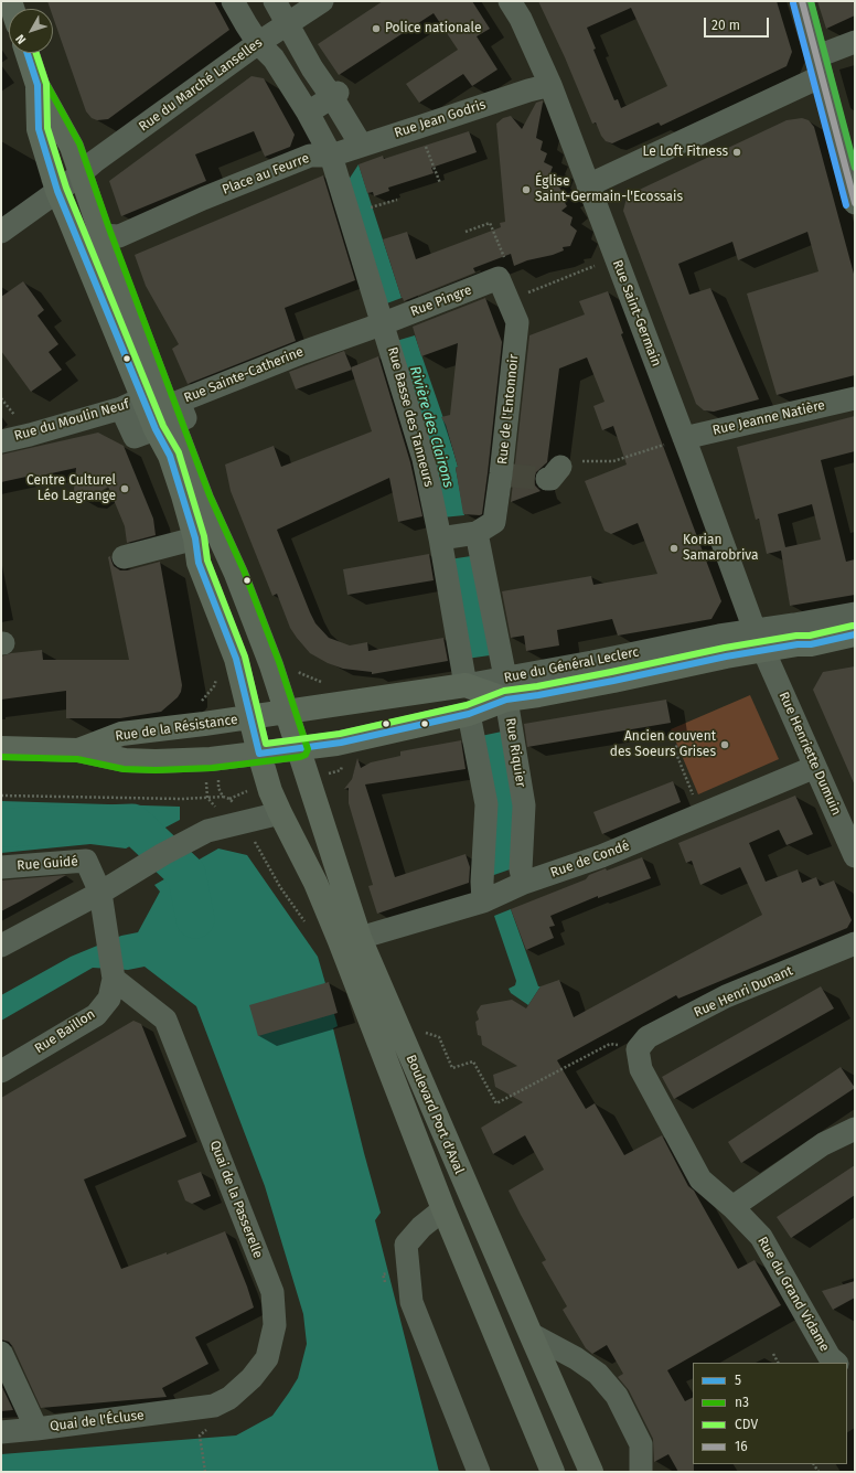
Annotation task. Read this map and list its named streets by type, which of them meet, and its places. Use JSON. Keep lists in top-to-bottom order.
{
  "streets": {
    "main road": ["Rue du Général Leclerc", "Rue de la Résistance", "Boulevard Port d'Aval"],
    "street": [
      "Rue du Marché Lanselles",
      "Rue Jean Godris",
      "Place au Feurre",
      "Rue Pingre",
      "Rue Saint-Germain",
      "Rue Sainte-Catherine",
      "Rue de l'Entonnoir",
      "Rue Basse des Tanneurs",
      "Rue Jeanne Natière",
      "Rue du Moulin Neuf",
      "Rue Riquier",
      "Rue Henriette Dumuin",
      "Rue de Condé",
      "Rue Guidé",
      "Rue Henri Dunant",
      "Rue Baillon",
      "Quai de la Passerelle",
      "Rue du Grand Vidame",
      "Quai de l'Écluse"
    ]
  },
  "crossings": [
    ["Rue du Marché Lanselles", "Place au Feurre"],
    ["Rue Jean Godris", "Place au Feurre"],
    ["Rue Jean Godris", "Rue Saint-Germain"],
    ["Rue Jean Godris", "Rue Basse des Tanneurs"],
    ["Place au Feurre", "Rue Basse des Tanneurs"],
    ["Rue Pingre", "Rue Sainte-Catherine"],
    ["Rue Pingre", "Rue de l'Entonnoir"],
    ["Rue Pingre", "Rue Basse des Tanneurs"],
    ["Rue Saint-Germain", "Rue Jeanne Natière"],
    ["Rue Saint-Germain", "Rue du Général Leclerc"],
    ["Rue Saint-Germain", "Rue Henriette Dumuin"],
    ["Rue Sainte-Catherine", "Rue Basse des Tanneurs"],
    ["Rue Sainte-Catherine", "Boulevard Port d'Aval"],
    ["Rue du Général Leclerc", "Rue de la Résistance"],
    ["Rue du Général Leclerc", "Rue Riquier"],
    ["Rue du Général Leclerc", "Rue Henriette Dumuin"],
    ["Rue du Général Leclerc", "Boulevard Port d'Aval"],
    ["Rue de la Résistance", "Boulevard Port d'Aval"],
    ["Rue Riquier", "Rue de Condé"],
    ["Rue Henriette Dumuin", "Rue de Condé"],
    ["Rue de Condé", "Boulevard Port d'Aval"],
    ["Rue Henri Dunant", "Rue du Grand Vidame"],
    ["Rue Baillon", "Quai de la Passerelle"],
    ["Quai de la Passerelle", "Quai de l'Écluse"]
  ],
  "water": ["Rivière des Clairons"],
  "places": [
    "Police nationale",
    "Le Loft Fitness",
    "Église Saint-Germain-l'Ecossais",
    "Centre Culturel Léo Lagrange",
    "Korian Samarobriva",
    "Ancien couvent des Soeurs Grises"
  ],
  "lines": [
    "transit line 16",
    "transit line 5",
    "transit line n3",
    "transit line CDV"
  ],
  "legend": [
    "5",
    "n3",
    "CDV",
    "16"
  ],
  "scale_bar": "20 m",
  "north": "bottom left"
}
